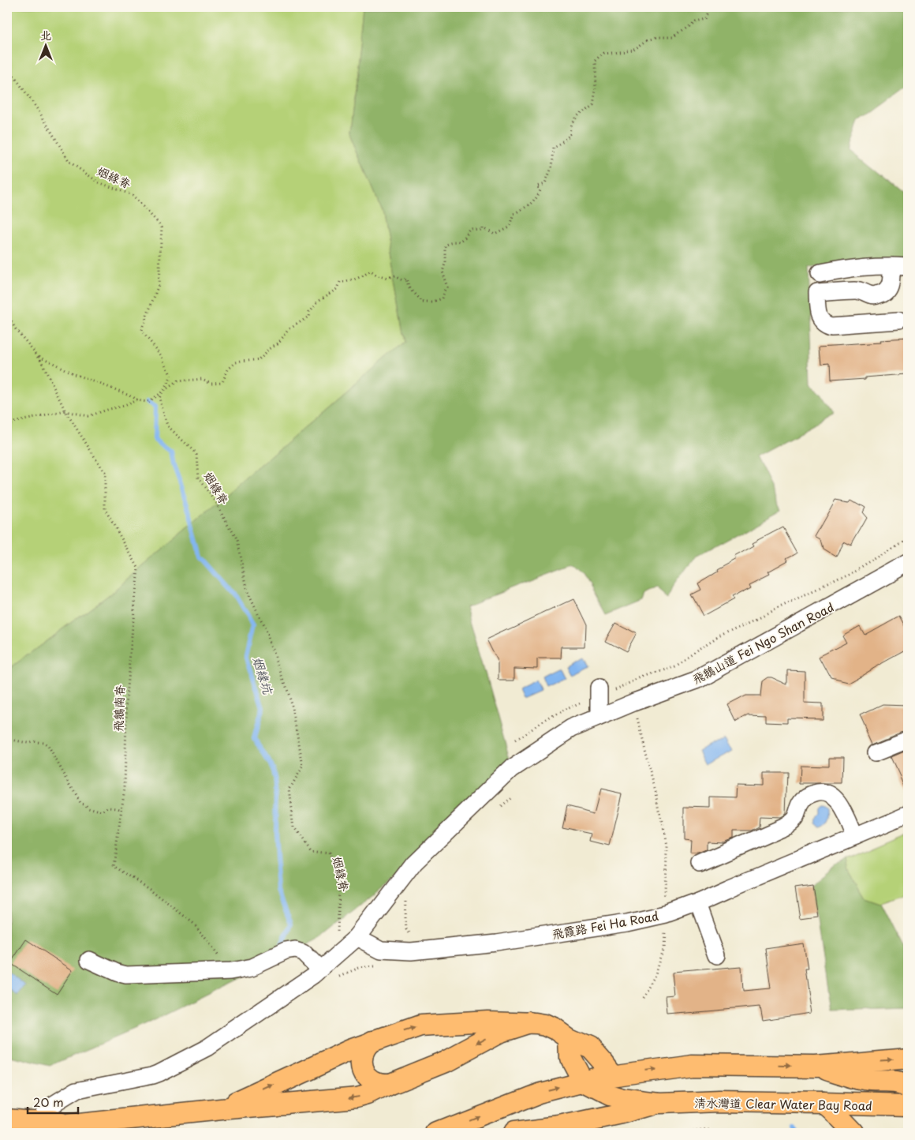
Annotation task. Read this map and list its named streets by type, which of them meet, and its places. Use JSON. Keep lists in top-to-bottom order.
{
  "streets": {
    "main road": ["清水灣道 Clear Water Bay Road"],
    "street": ["飛鵝山道 Fei Ngo Shan Road", "飛霞路 Fei Ha Road"],
    "path": ["姻緣脊", "飛鵝南脊"]
  },
  "crossings": [
    ["姻緣脊", "飛鵝山道 Fei Ngo Shan Road"],
    ["飛鵝山道 Fei Ngo Shan Road", "飛霞路 Fei Ha Road"]
  ],
  "water": ["姻緣坑"],
  "scale_bar": "20 m",
  "north": "top"
}
